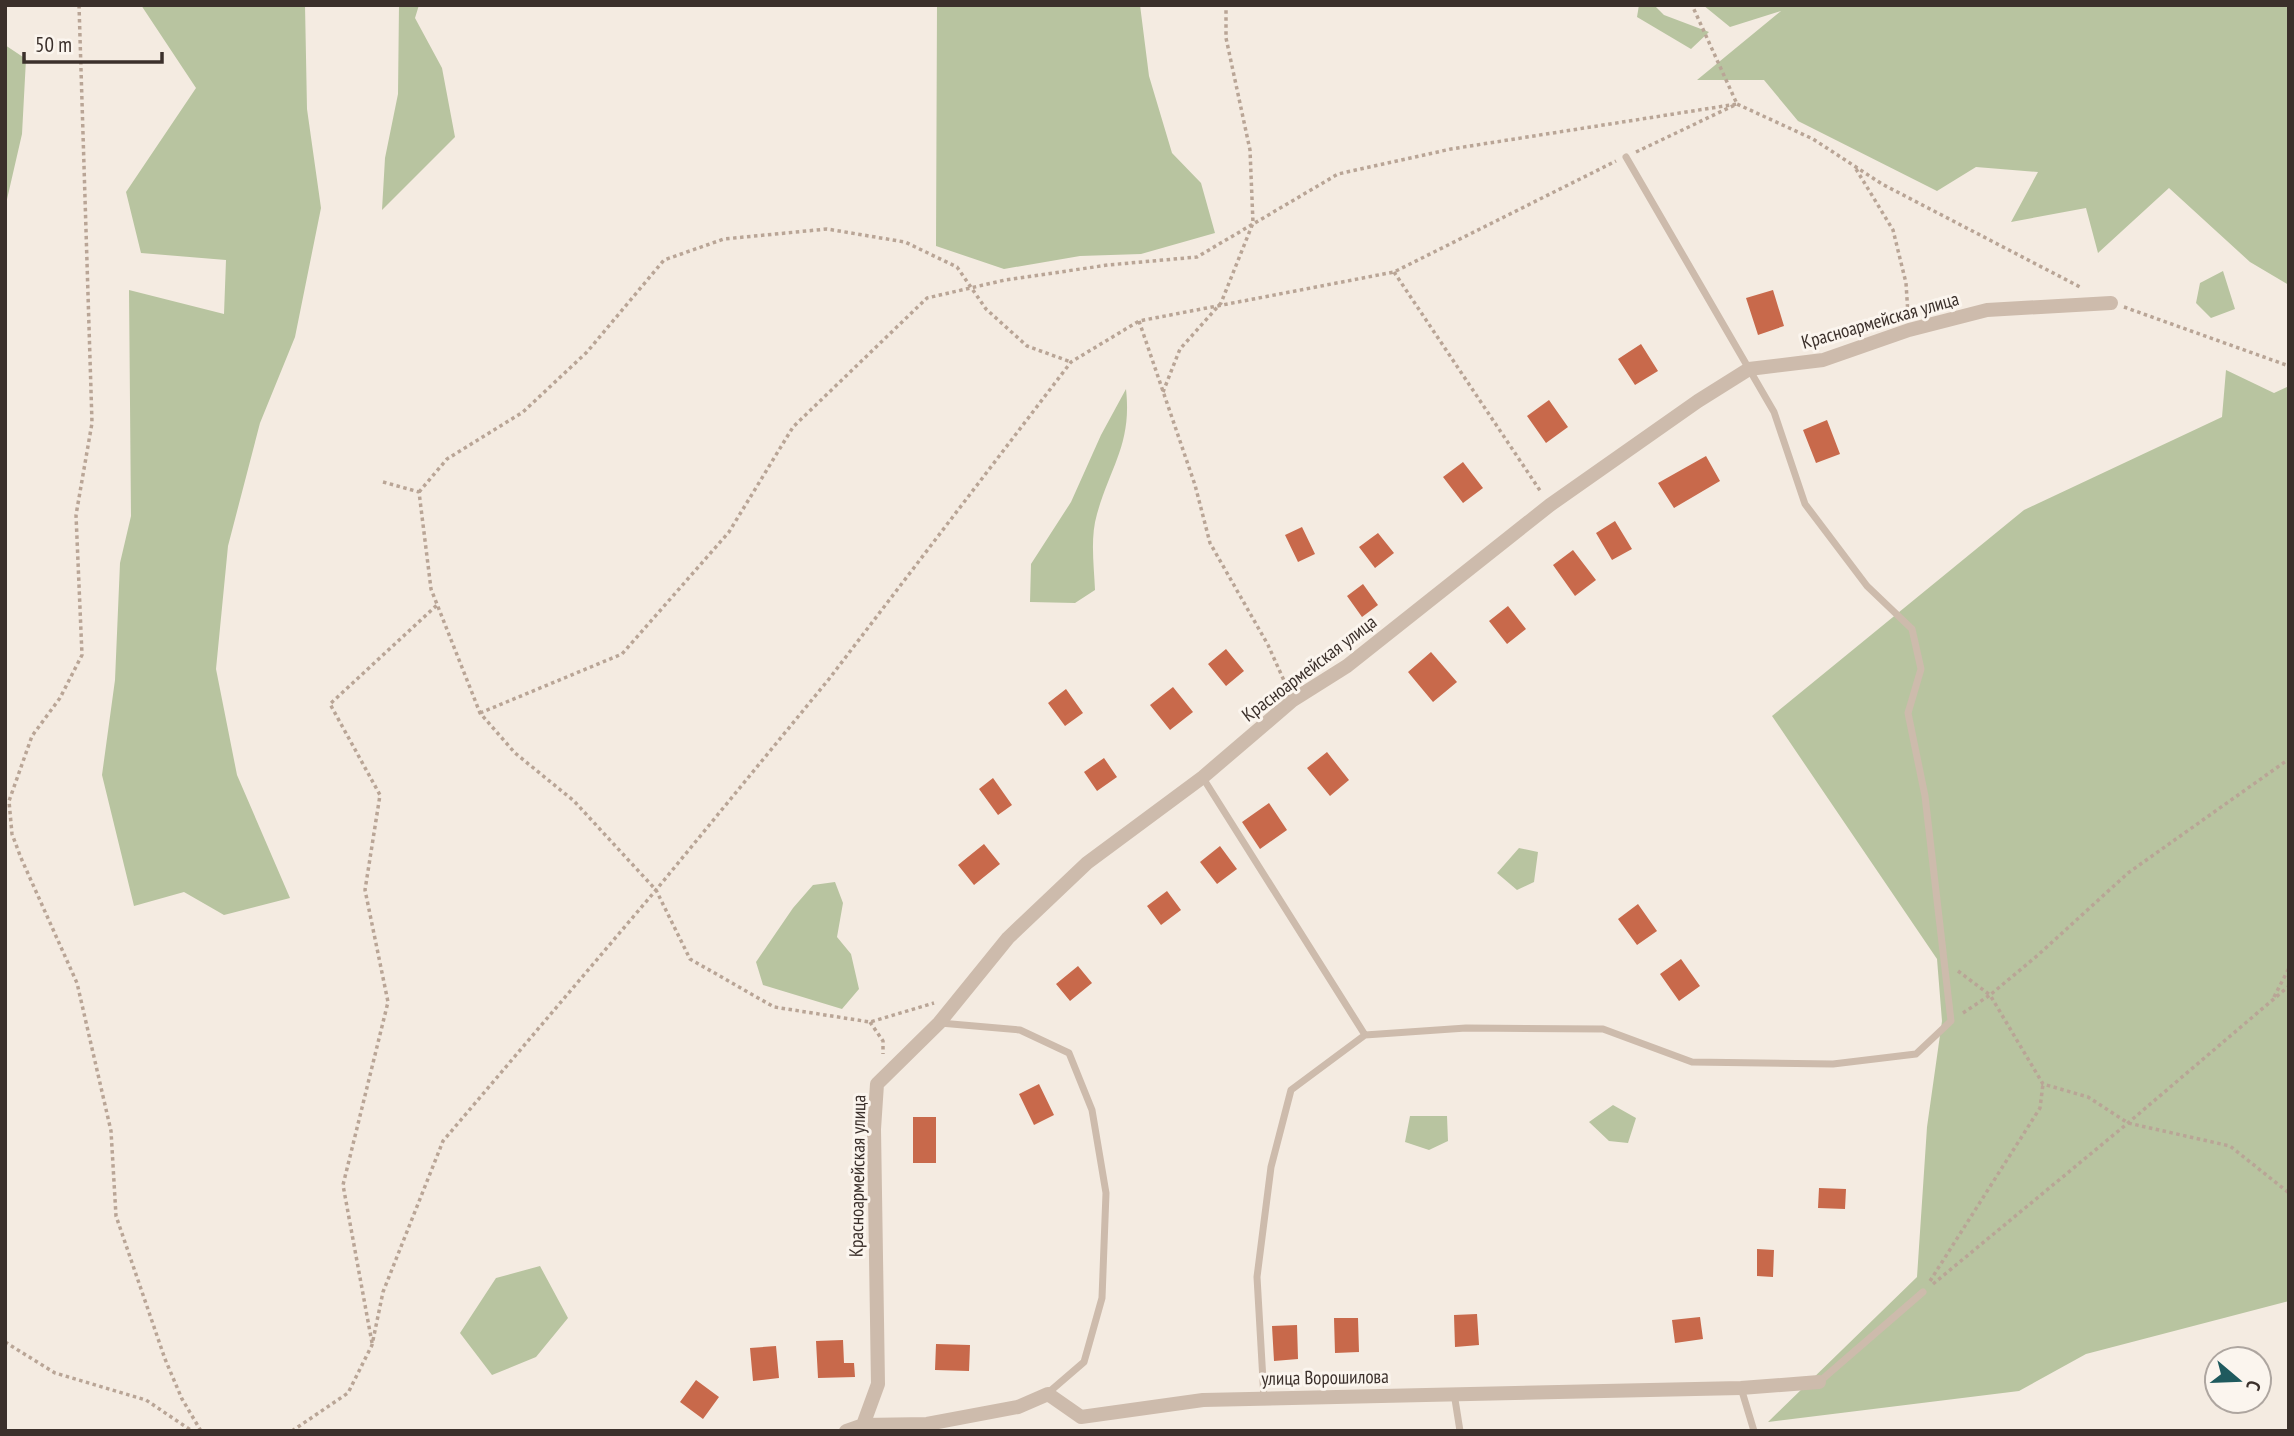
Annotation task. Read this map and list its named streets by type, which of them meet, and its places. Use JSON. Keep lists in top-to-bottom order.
{
  "streets": {
    "street": ["Красноармейская улица", "улица Ворошилова"]
  },
  "scale_bar": "50 m",
  "north": "right"
}
